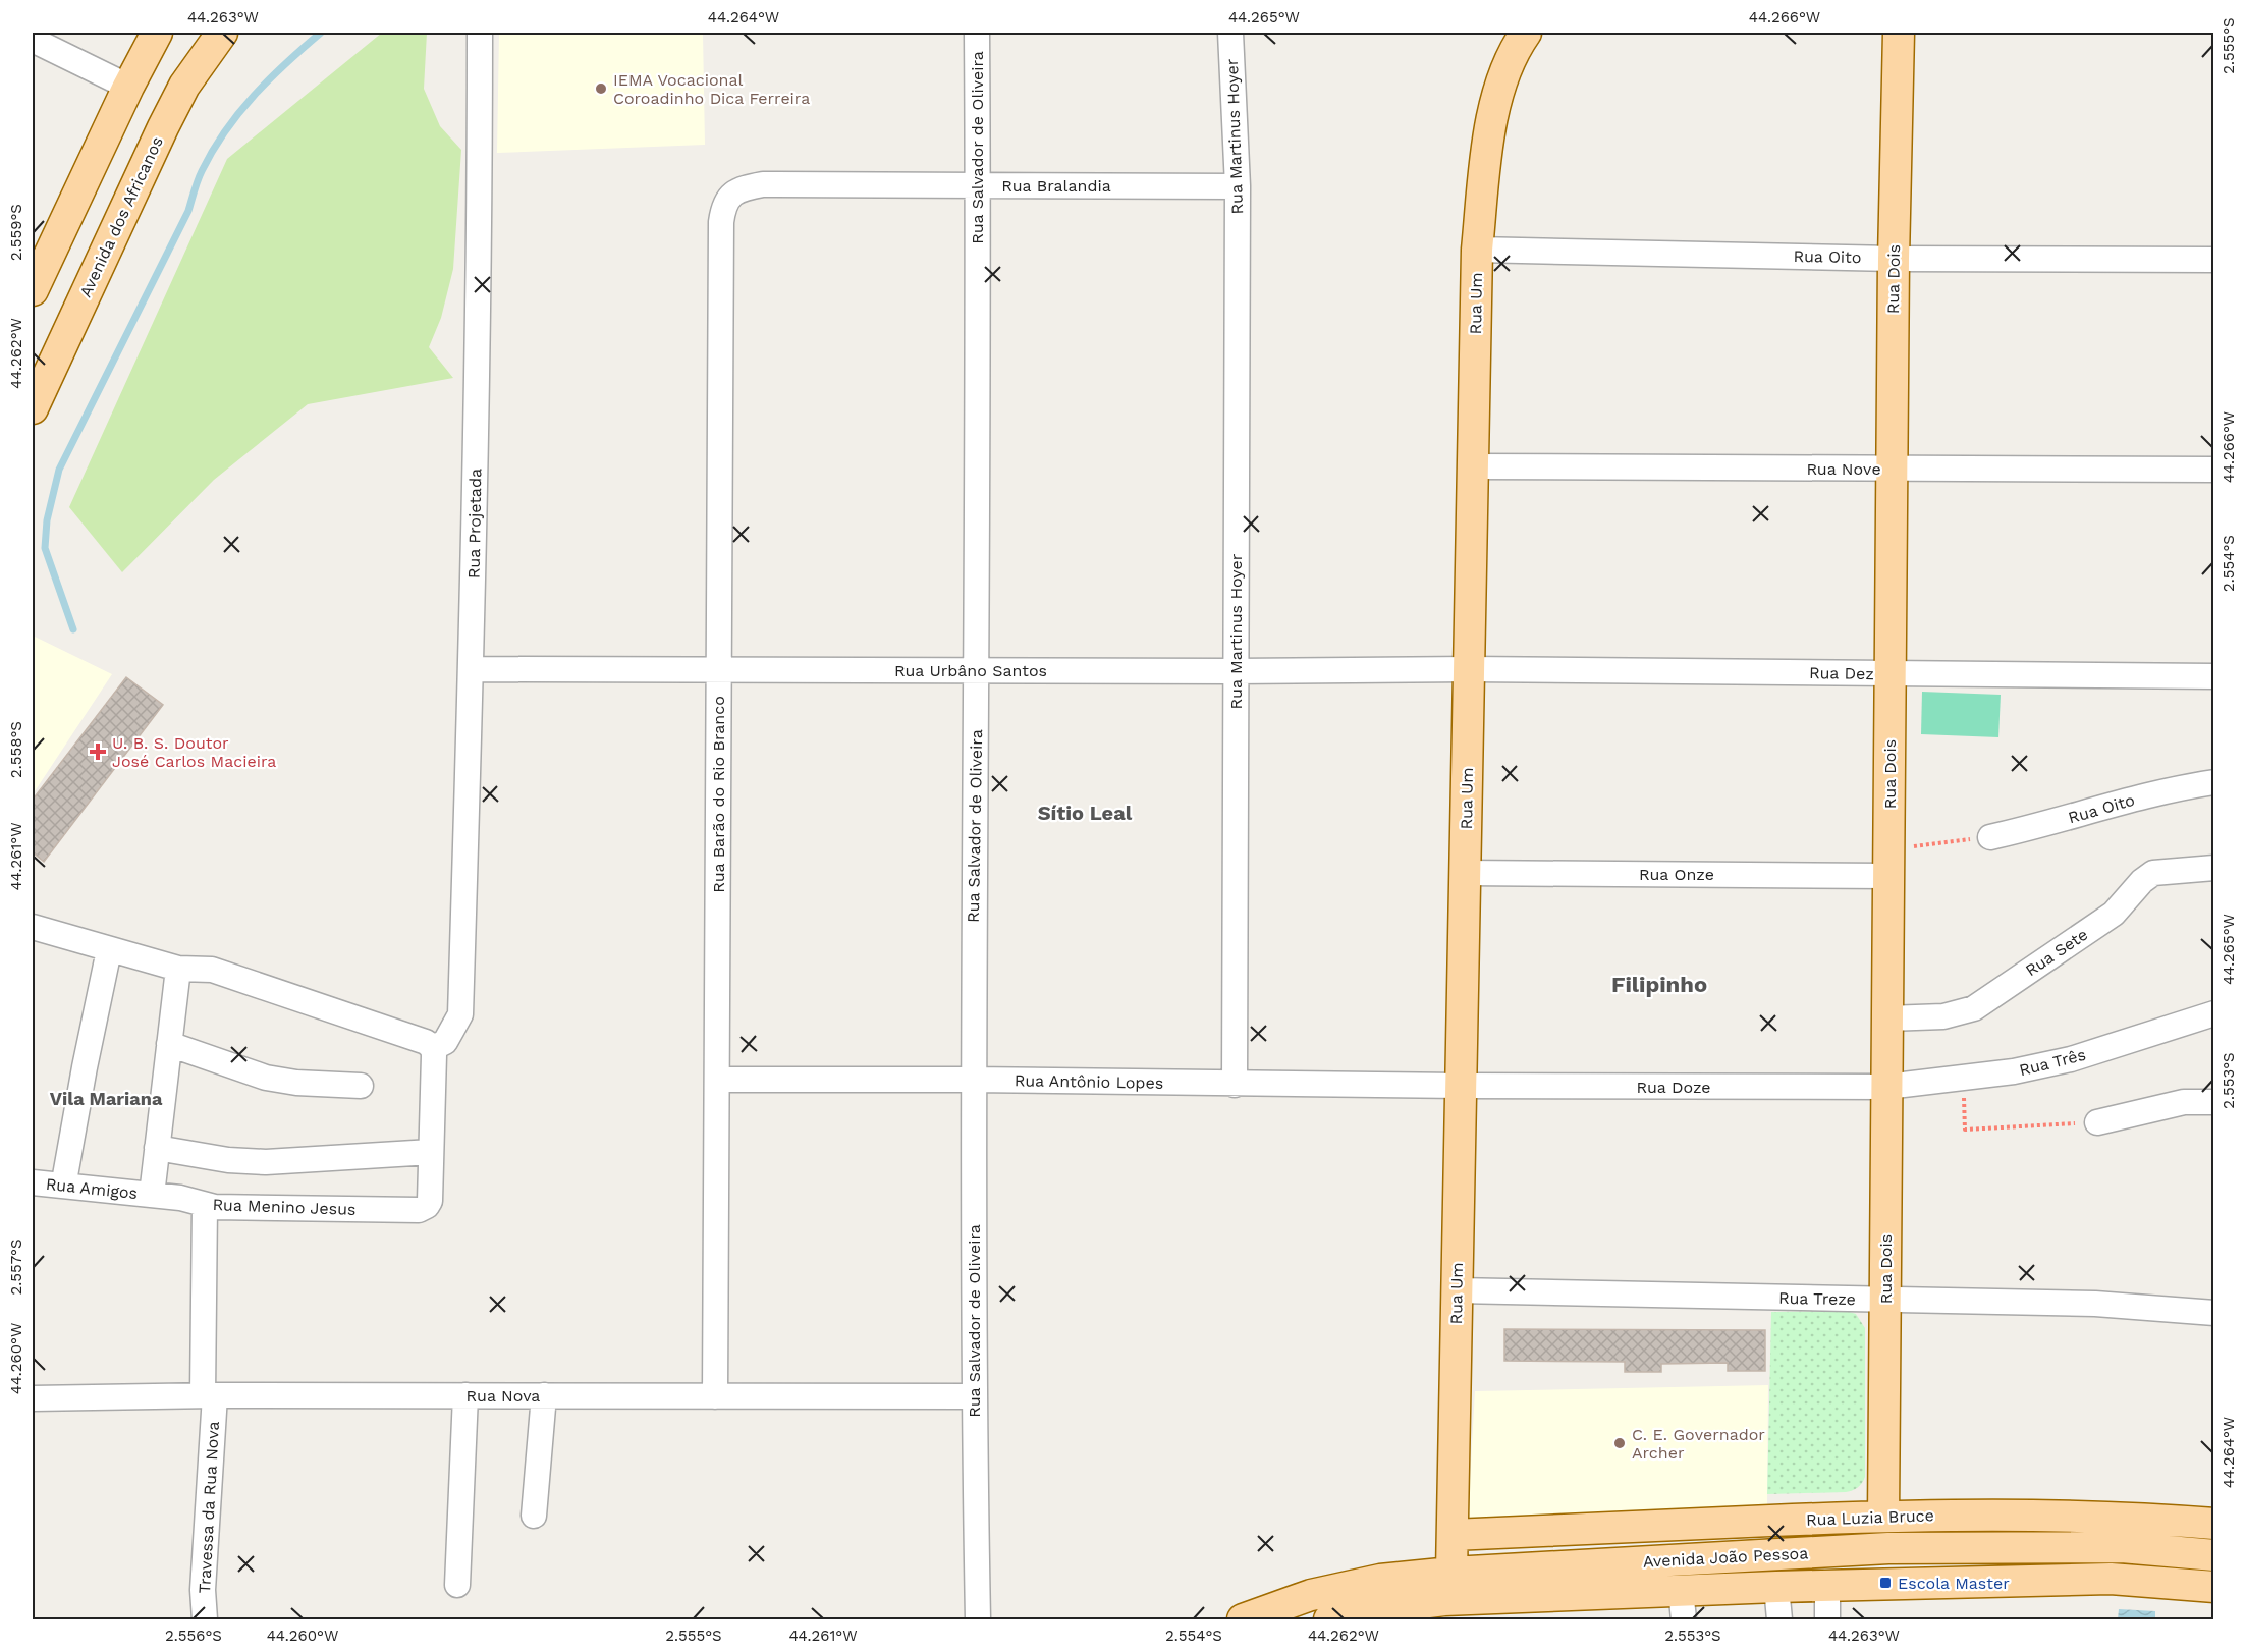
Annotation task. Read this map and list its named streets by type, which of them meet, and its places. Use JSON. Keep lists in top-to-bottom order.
{
  "streets": {
    "main road": [
      "Avenida dos Africanos",
      "Rua Dois",
      "Rua Um",
      "Rua Luzia Bruce",
      "Avenida João Pessoa"
    ],
    "street": [
      "Rua Martinus Hoyer",
      "Rua Salvador de Oliveira",
      "Rua Bralandia",
      "Rua Oito",
      "Rua Nove",
      "Rua Projetada",
      "Rua Urbâno Santos",
      "Rua Dez",
      "Rua Barão do Rio Branco",
      "Rua Onze",
      "Rua Sete",
      "Rua Três",
      "Rua Antônio Lopes",
      "Rua Doze",
      "Rua Amigos",
      "Rua Menino Jesus",
      "Rua Treze",
      "Rua Nova",
      "Travessa da Rua Nova"
    ]
  },
  "crossings": [
    ["Rua Martinus Hoyer", "Rua Bralandia"],
    ["Rua Martinus Hoyer", "Rua Urbâno Santos"],
    ["Rua Martinus Hoyer", "Rua Antônio Lopes"],
    ["Rua Salvador de Oliveira", "Rua Bralandia"],
    ["Rua Salvador de Oliveira", "Rua Urbâno Santos"],
    ["Rua Salvador de Oliveira", "Rua Antônio Lopes"],
    ["Rua Salvador de Oliveira", "Rua Nova"],
    ["Rua Bralandia", "Rua Barão do Rio Branco"],
    ["Rua Oito", "Rua Dois"],
    ["Rua Oito", "Rua Um"],
    ["Rua Dois", "Rua Nove"],
    ["Rua Dois", "Rua Dez"],
    ["Rua Dois", "Rua Onze"],
    ["Rua Dois", "Rua Sete"],
    ["Rua Dois", "Rua Três"],
    ["Rua Dois", "Rua Doze"],
    ["Rua Dois", "Rua Treze"],
    ["Rua Dois", "Rua Luzia Bruce"],
    ["Rua Um", "Rua Nove"],
    ["Rua Um", "Rua Urbâno Santos"],
    ["Rua Um", "Rua Dez"],
    ["Rua Um", "Rua Onze"],
    ["Rua Um", "Rua Antônio Lopes"],
    ["Rua Um", "Rua Doze"],
    ["Rua Um", "Rua Treze"],
    ["Rua Um", "Rua Luzia Bruce"],
    ["Rua Um", "Avenida João Pessoa"],
    ["Rua Projetada", "Rua Urbâno Santos"],
    ["Rua Urbâno Santos", "Rua Dez"],
    ["Rua Urbâno Santos", "Rua Barão do Rio Branco"],
    ["Rua Barão do Rio Branco", "Rua Antônio Lopes"],
    ["Rua Barão do Rio Branco", "Rua Nova"],
    ["Rua Três", "Rua Doze"],
    ["Rua Antônio Lopes", "Rua Doze"],
    ["Rua Amigos", "Rua Menino Jesus"],
    ["Rua Menino Jesus", "Travessa da Rua Nova"],
    ["Rua Nova", "Travessa da Rua Nova"]
  ],
  "districts": ["Sítio Leal", "Filipinho", "Vila Mariana"],
  "places": {
    "other": ["IEMA Vocacional Coroadinho Dica Ferreira", "C. E. Governador Archer"],
    "health": ["U. B. S. Doutor José Carlos Macieira"],
    "transit": ["Escola Master"]
  },
  "coordinates": [
    "44.263°W",
    "44.264°W",
    "44.265°W",
    "44.266°W",
    "2.555°S",
    "2.559°S",
    "44.262°W",
    "2.554°S",
    "2.558°S",
    "44.261°W",
    "2.553°S",
    "2.557°S",
    "44.260°W",
    "2.556°S"
  ]
}
